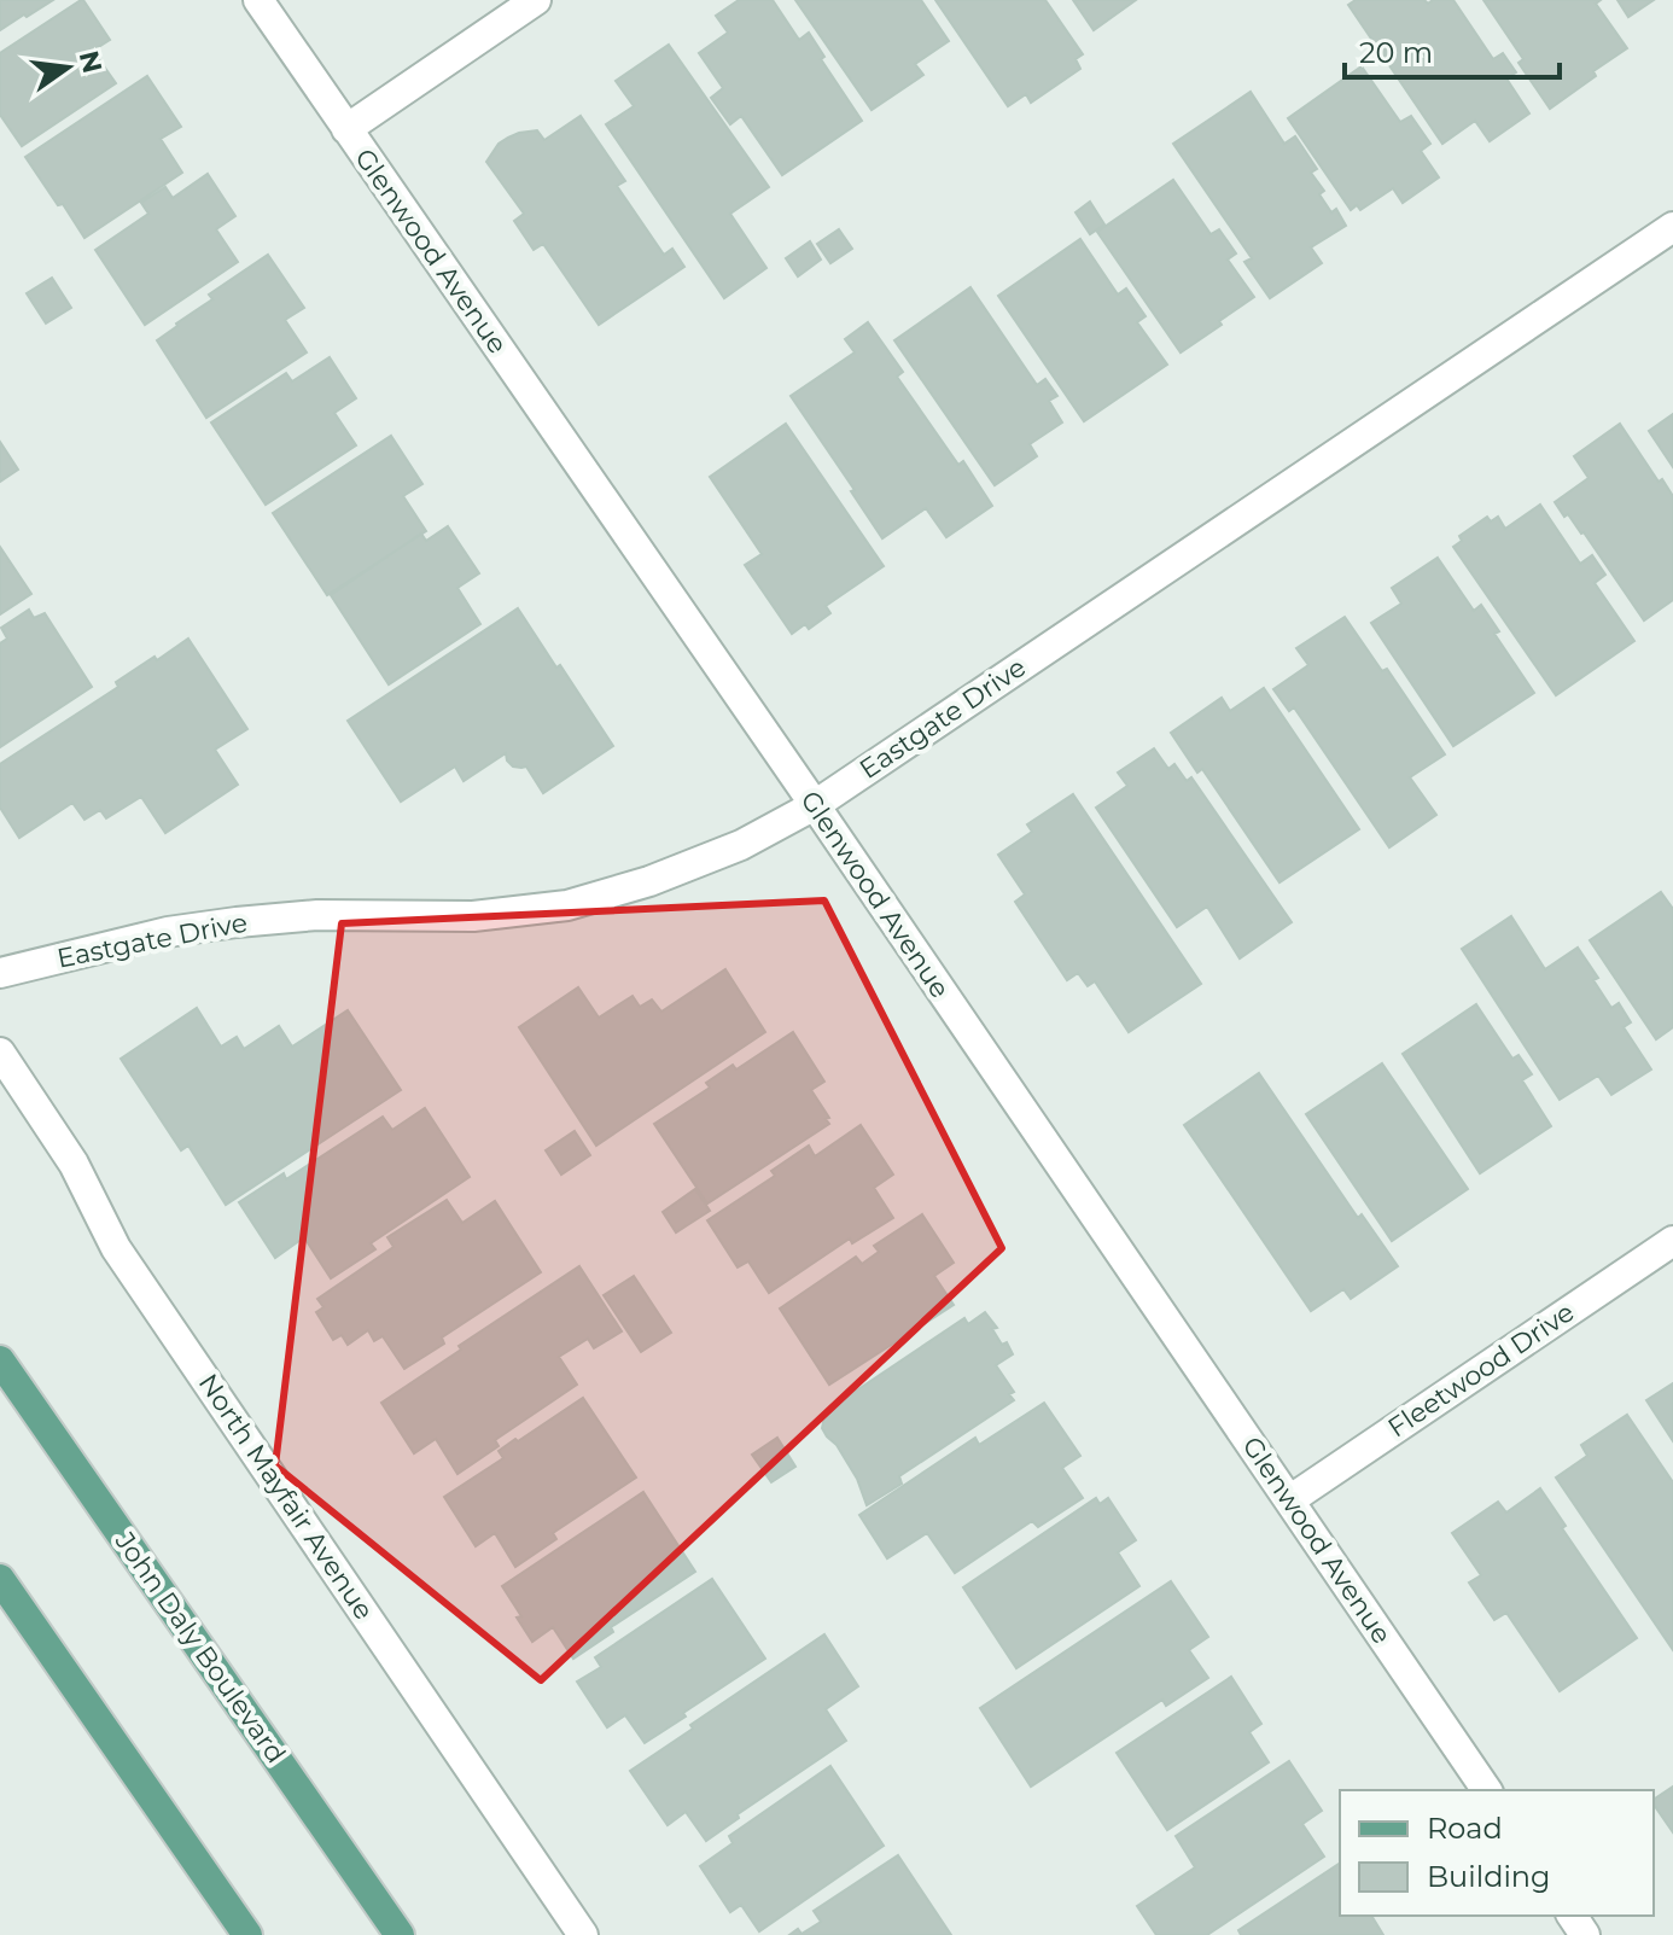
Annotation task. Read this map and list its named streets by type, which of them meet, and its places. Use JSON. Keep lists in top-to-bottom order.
{
  "streets": {
    "main road": ["John Daly Boulevard"],
    "street": [
      "Glenwood Avenue",
      "Eastgate Drive",
      "Fleetwood Drive",
      "North Mayfair Avenue"
    ]
  },
  "crossings": [
    ["Glenwood Avenue", "Eastgate Drive"],
    ["Glenwood Avenue", "Fleetwood Drive"]
  ],
  "legend": ["Road", "Building"],
  "scale_bar": "20 m",
  "north": "right"
}
